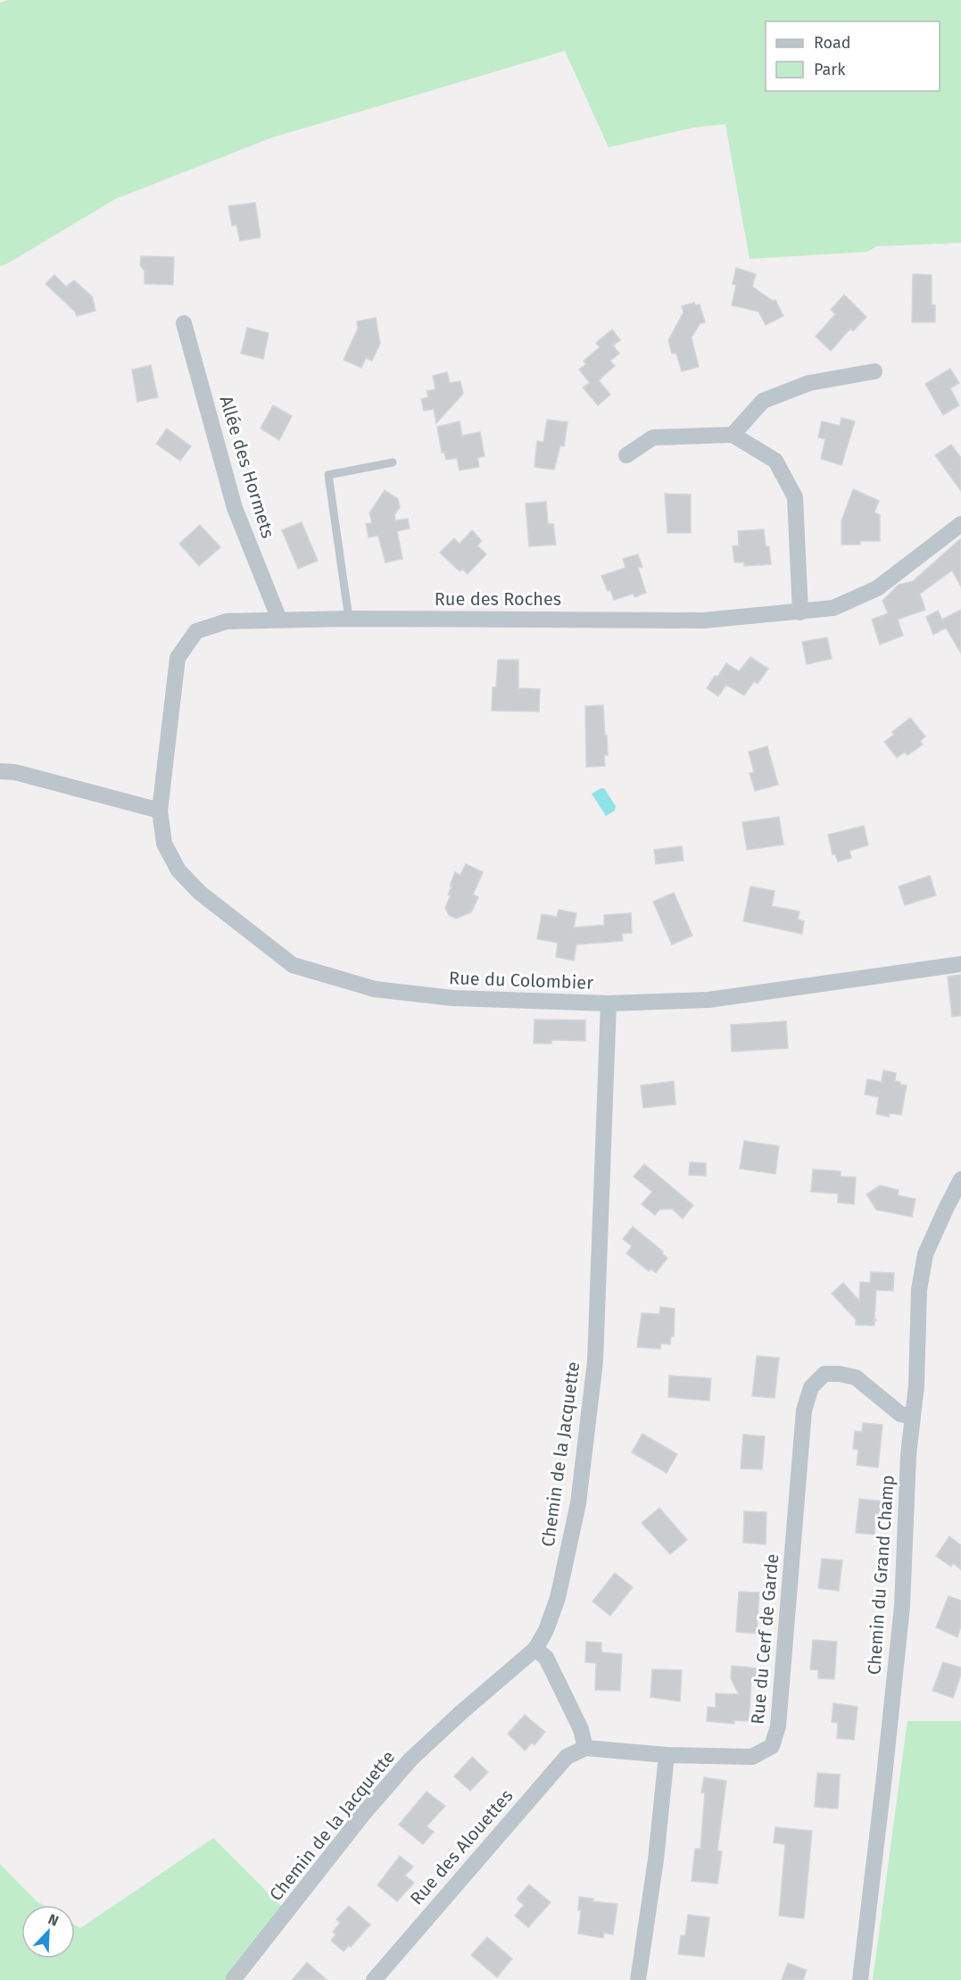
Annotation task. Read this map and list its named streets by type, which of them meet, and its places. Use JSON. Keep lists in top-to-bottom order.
{
  "streets": {
    "street": [
      "Allée des Hormets",
      "Rue des Roches",
      "Rue du Colombier",
      "Chemin de la Jacquette",
      "Chemin du Grand Champ",
      "Rue du Cerf de Garde",
      "Rue des Alouettes"
    ]
  },
  "crossings": [
    ["Allée des Hormets", "Rue des Roches"],
    ["Rue des Roches", "Rue du Colombier"],
    ["Rue du Colombier", "Chemin de la Jacquette"],
    ["Chemin du Grand Champ", "Rue du Cerf de Garde"]
  ],
  "legend": ["Road", "Park"],
  "north": "top right"
}
